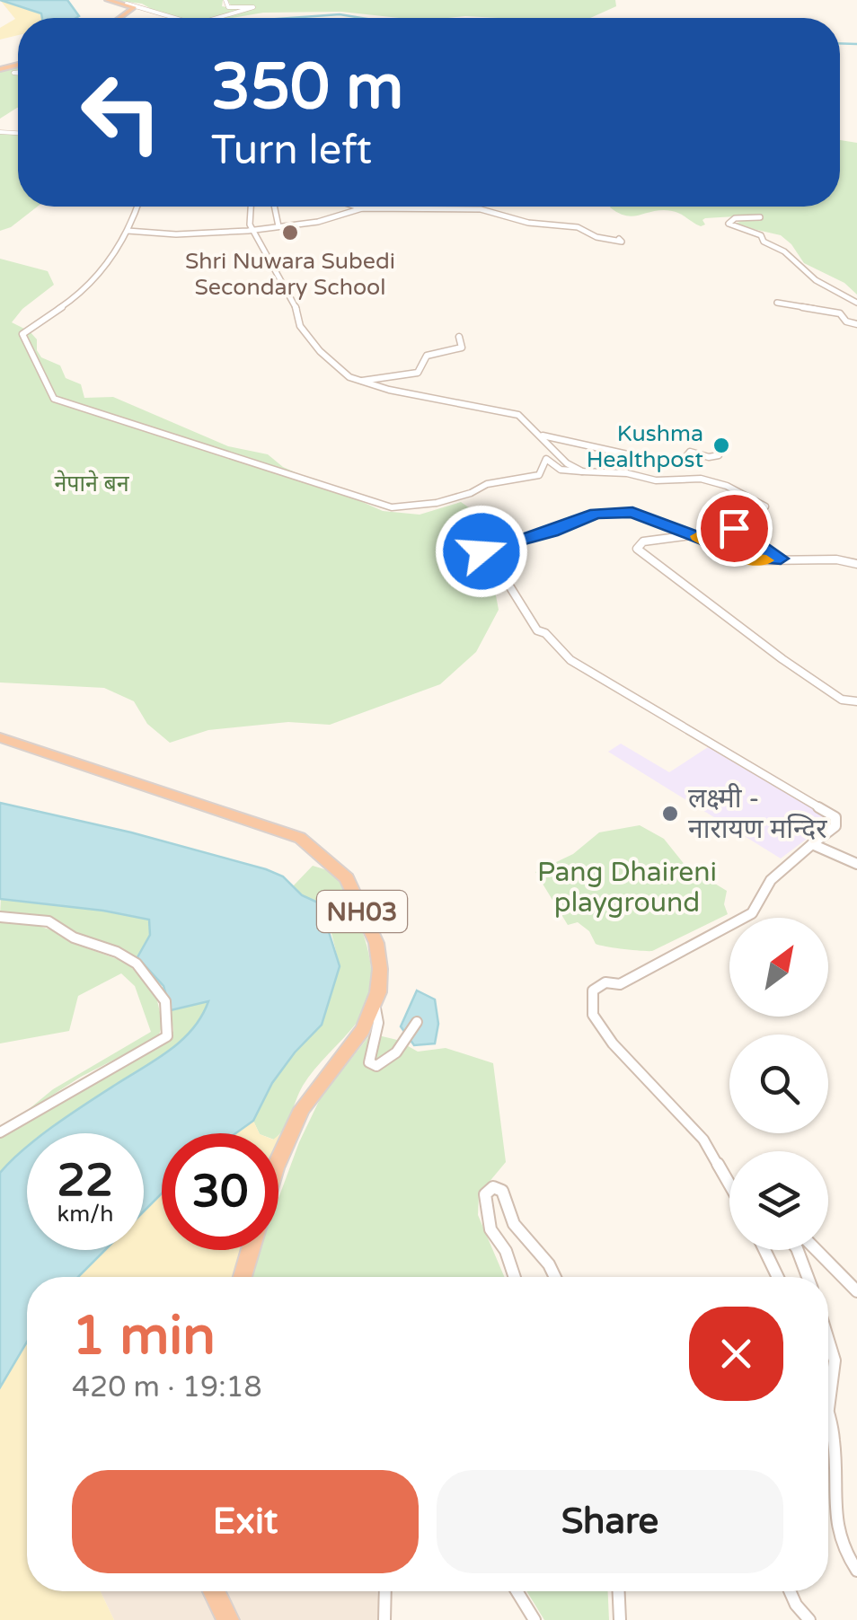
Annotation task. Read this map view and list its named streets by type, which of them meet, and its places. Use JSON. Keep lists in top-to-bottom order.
{
  "streets": {
    "highway": ["NH03"]
  },
  "parks": ["नेपाने बन", "Pang Dhaireni playground"],
  "places": ["Shri Nuwara Subedi Secondary School", "Kushma Healthpost", "लक्ष्मी - नारायण मन्दिर"],
  "north": "top right",
  "page": {
    "turn": ["350 m", "Turn left"],
    "speed": "22 km/h",
    "limit": "30",
    "heading": ["1 min", "420 m · 19:18"],
    "buttons": ["Exit", "Share"]
  }
}
